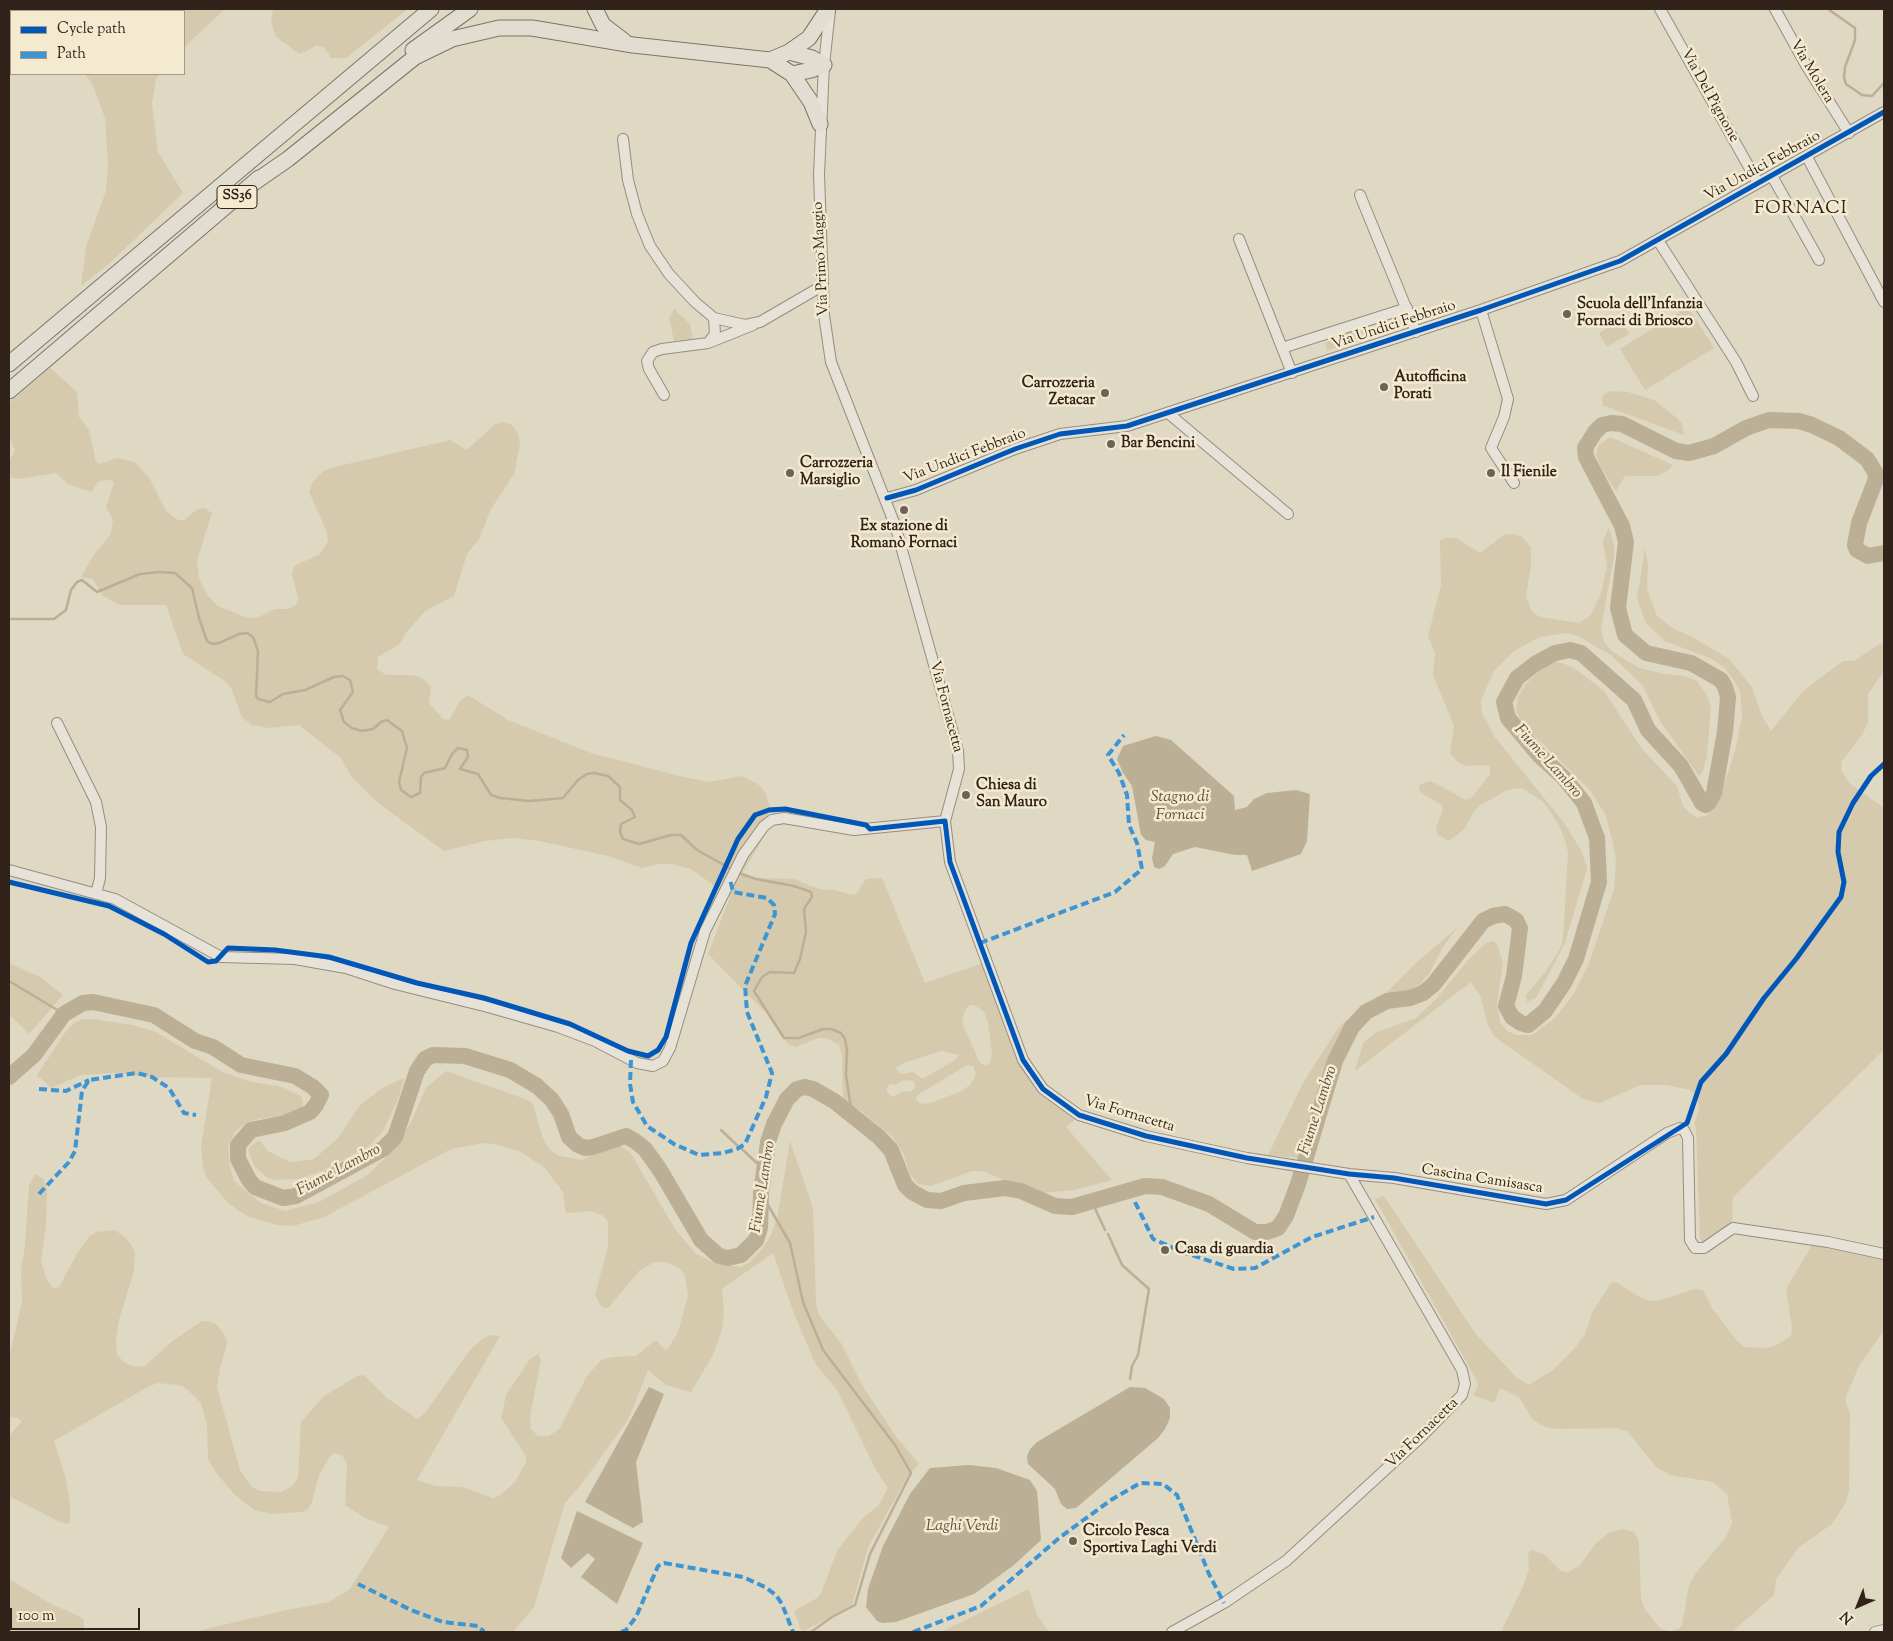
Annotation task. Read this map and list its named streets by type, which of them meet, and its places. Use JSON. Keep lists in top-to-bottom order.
{
  "streets": {
    "highway": ["SS36"],
    "street": [
      "Via Molera",
      "Via Del Pignone",
      "Via Undici Febbraio",
      "Via Primo Maggio",
      "Via Fornacetta",
      "Cascina Camisasca"
    ]
  },
  "crossings": [
    ["Via Molera", "Via Undici Febbraio"],
    ["Via Del Pignone", "Via Undici Febbraio"],
    ["Via Undici Febbraio", "Via Primo Maggio"],
    ["Via Undici Febbraio", "Via Fornacetta"],
    ["Via Primo Maggio", "Via Fornacetta"],
    ["Via Fornacetta", "Cascina Camisasca"]
  ],
  "districts": ["FORNACI"],
  "water": ["Fiume Lambro", "Stagno di Fornaci", "Laghi Verdi"],
  "places": [
    "Scuola dell’Infanzia Fornaci di Briosco",
    "Autofficina Porati",
    "Carrozzeria Zetacar",
    "Bar Bencini",
    "Carrozzeria Marsiglio",
    "Il Fienile",
    "Ex stazione di Romanò Fornaci",
    "Chiesa di San Mauro",
    "Casa di guardia",
    "Circolo Pesca Sportiva Laghi Verdi"
  ],
  "legend": ["Cycle path", "Path"],
  "scale_bar": "100 m",
  "north": "bottom left"
}
